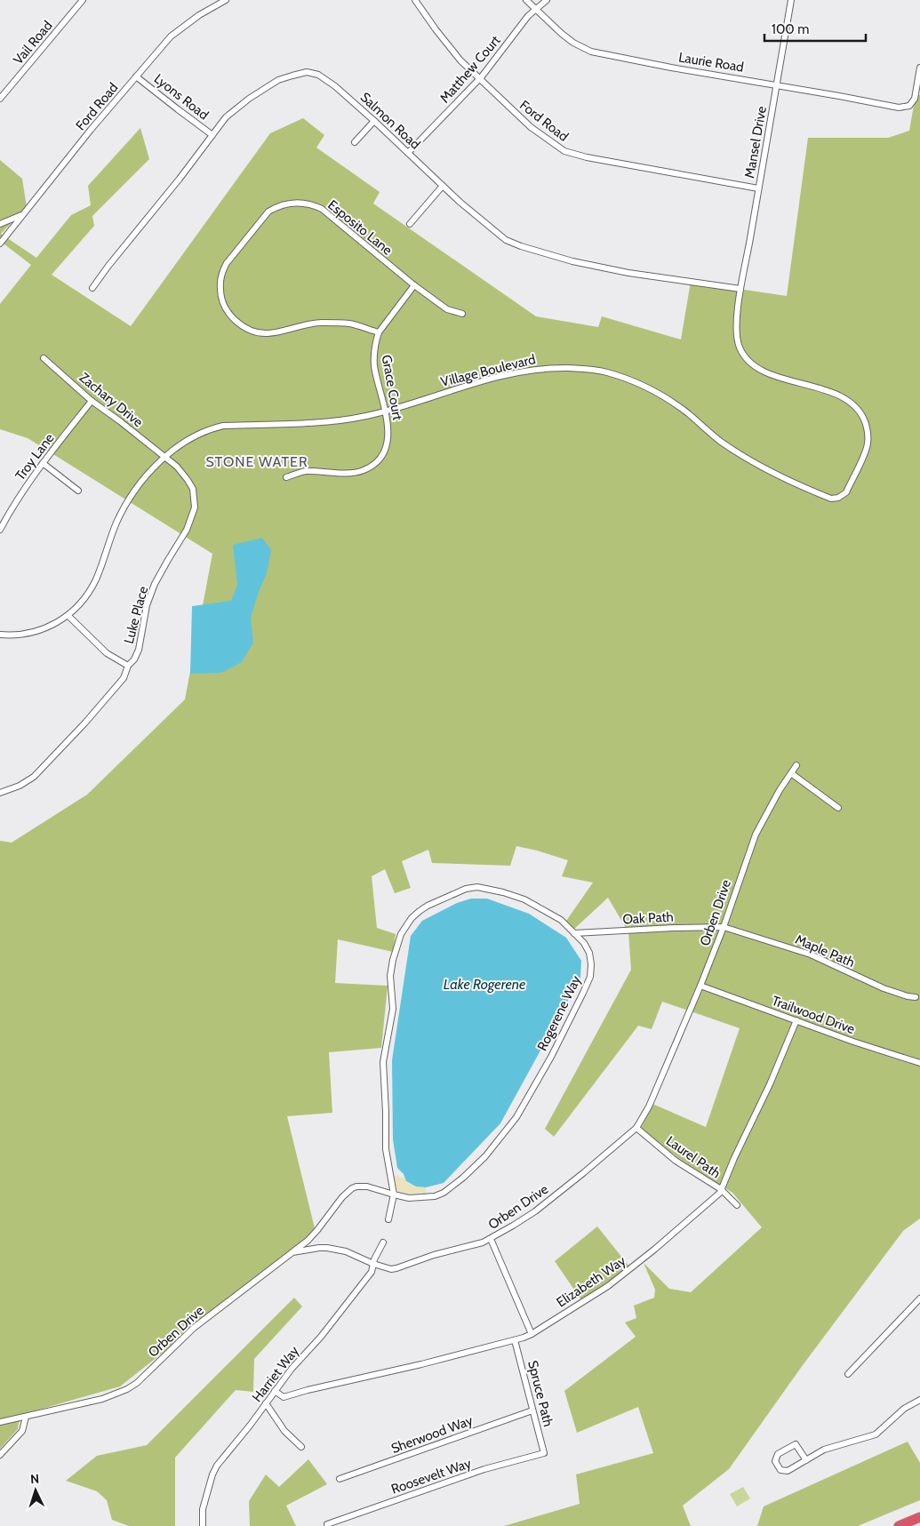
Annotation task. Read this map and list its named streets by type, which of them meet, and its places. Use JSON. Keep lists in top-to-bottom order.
{
  "streets": {
    "street": [
      "Vail Road",
      "Laurie Road",
      "Matthew Court",
      "Lyons Road",
      "Ford Road",
      "Salmon Road",
      "Mansel Drive",
      "Esposito Lane",
      "Village Boulevard",
      "Grace Court",
      "Zachary Drive",
      "Troy Lane",
      "Luke Place",
      "Orben Drive",
      "Oak Path",
      "Maple Path",
      "Rogerene Way",
      "Trailwood Drive",
      "Laurel Path",
      "Elizabeth Way",
      "Harriet Way",
      "Spruce Path",
      "Sherwood Way",
      "Roosevelt Way"
    ]
  },
  "crossings": [
    ["Laurie Road", "Matthew Court"],
    ["Laurie Road", "Mansel Drive"],
    ["Matthew Court", "Ford Road"],
    ["Matthew Court", "Salmon Road"],
    ["Lyons Road", "Ford Road"],
    ["Lyons Road", "Salmon Road"],
    ["Ford Road", "Mansel Drive"],
    ["Salmon Road", "Mansel Drive"],
    ["Salmon Road", "Village Boulevard"],
    ["Mansel Drive", "Village Boulevard"],
    ["Esposito Lane", "Grace Court"],
    ["Village Boulevard", "Grace Court"],
    ["Village Boulevard", "Zachary Drive"],
    ["Village Boulevard", "Luke Place"],
    ["Zachary Drive", "Troy Lane"],
    ["Zachary Drive", "Luke Place"],
    ["Orben Drive", "Oak Path"],
    ["Orben Drive", "Maple Path"],
    ["Orben Drive", "Rogerene Way"],
    ["Orben Drive", "Trailwood Drive"],
    ["Orben Drive", "Laurel Path"],
    ["Orben Drive", "Harriet Way"],
    ["Oak Path", "Maple Path"],
    ["Oak Path", "Rogerene Way"],
    ["Trailwood Drive", "Elizabeth Way"],
    ["Laurel Path", "Elizabeth Way"],
    ["Elizabeth Way", "Harriet Way"],
    ["Elizabeth Way", "Spruce Path"],
    ["Spruce Path", "Sherwood Way"],
    ["Spruce Path", "Roosevelt Way"]
  ],
  "districts": ["STONE WATER"],
  "water": ["Lake Rogerene"],
  "scale_bar": "100 m",
  "north": "top"
}
